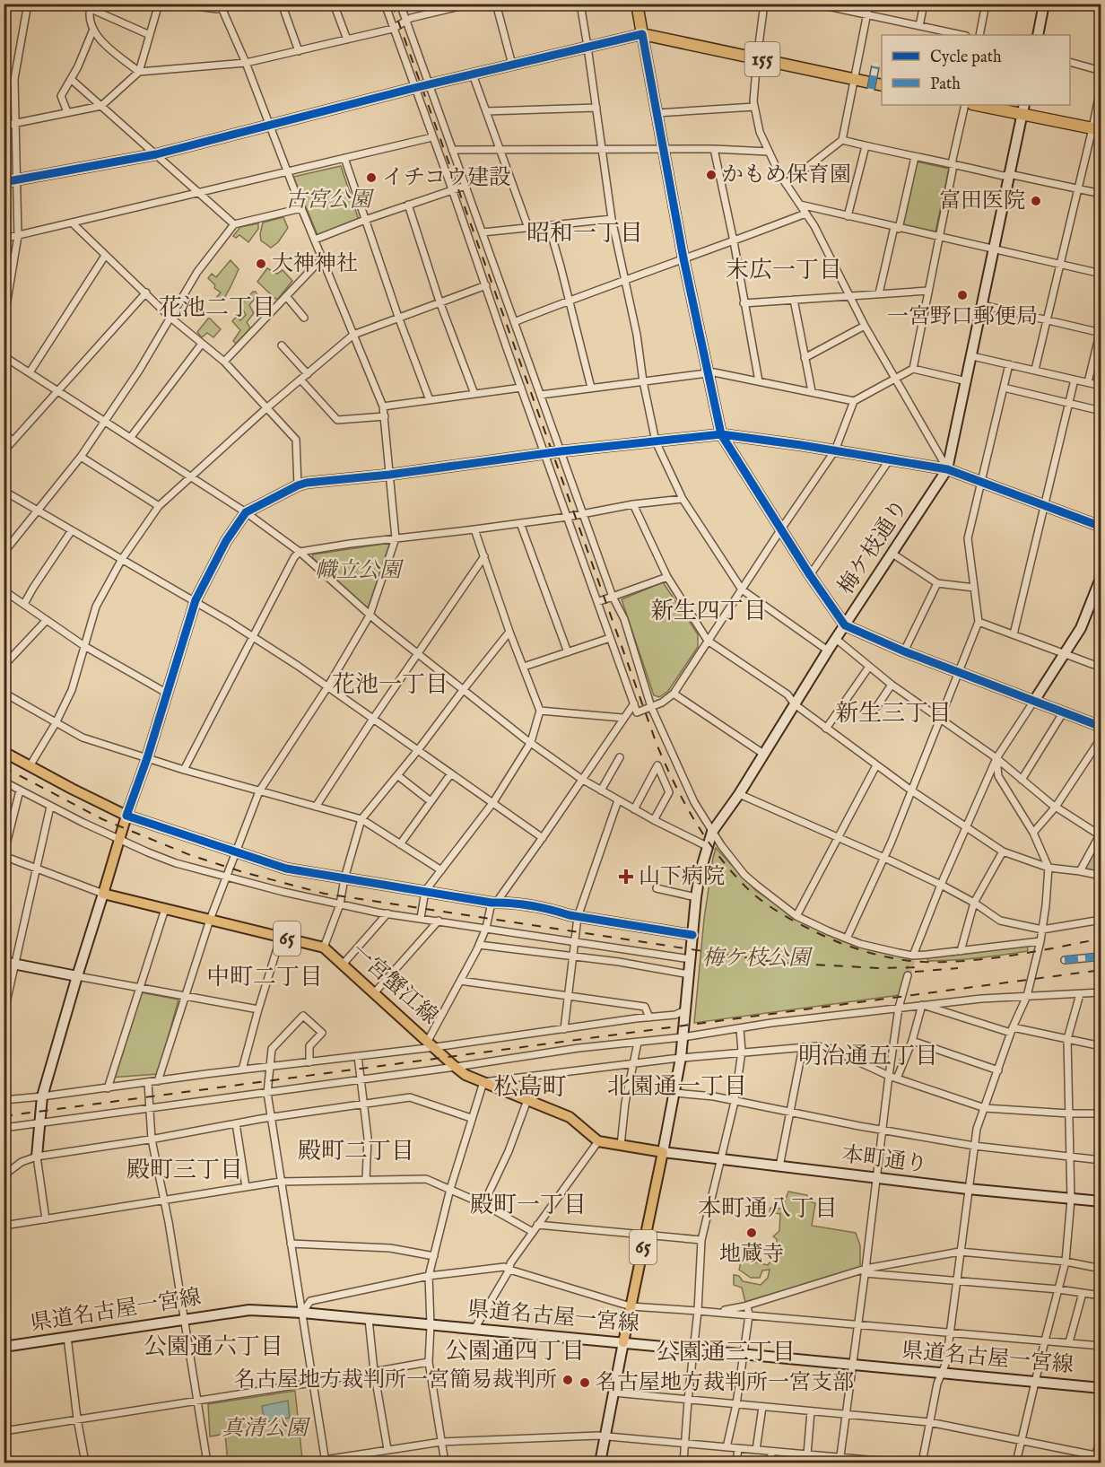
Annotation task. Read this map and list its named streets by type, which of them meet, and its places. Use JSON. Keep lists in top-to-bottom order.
{
  "streets": {
    "highway": ["155"],
    "main road": ["65", "一宮蟹江線"],
    "street": ["梅ケ枝通り", "本町通り", "県道名古屋一宮線"]
  },
  "crossings": [
    ["梅ケ枝通り", "65"],
    ["梅ケ枝通り", "一宮蟹江線"],
    ["梅ケ枝通り", "本町通り"],
    ["65", "一宮蟹江線"],
    ["65", "本町通り"],
    ["65", "県道名古屋一宮線"],
    ["一宮蟹江線", "本町通り"]
  ],
  "districts": [
    "昭和一丁目",
    "末広一丁目",
    "花池二丁目",
    "新生四丁目",
    "花池一丁目",
    "新生三丁目",
    "中町二丁目",
    "明治通五丁目",
    "北園通一丁目",
    "松島町",
    "殿町二丁目",
    "殿町三丁目",
    "殿町一丁目",
    "本町通八丁目",
    "公園通六丁目",
    "公園通四丁目",
    "公園通三丁目"
  ],
  "parks": [
    "古宮公園",
    "幟立公園",
    "梅ケ枝公園",
    "真清公園"
  ],
  "places": {
    "other": [
      "かもめ保育園",
      "イチコウ建設",
      "富田医院",
      "大神神社",
      "一宮野口郵便局",
      "地蔵寺",
      "名古屋地方裁判所一宮簡易裁判所",
      "名古屋地方裁判所一宮支部"
    ],
    "health": ["山下病院"]
  },
  "legend": ["Cycle path", "Path"]
}
